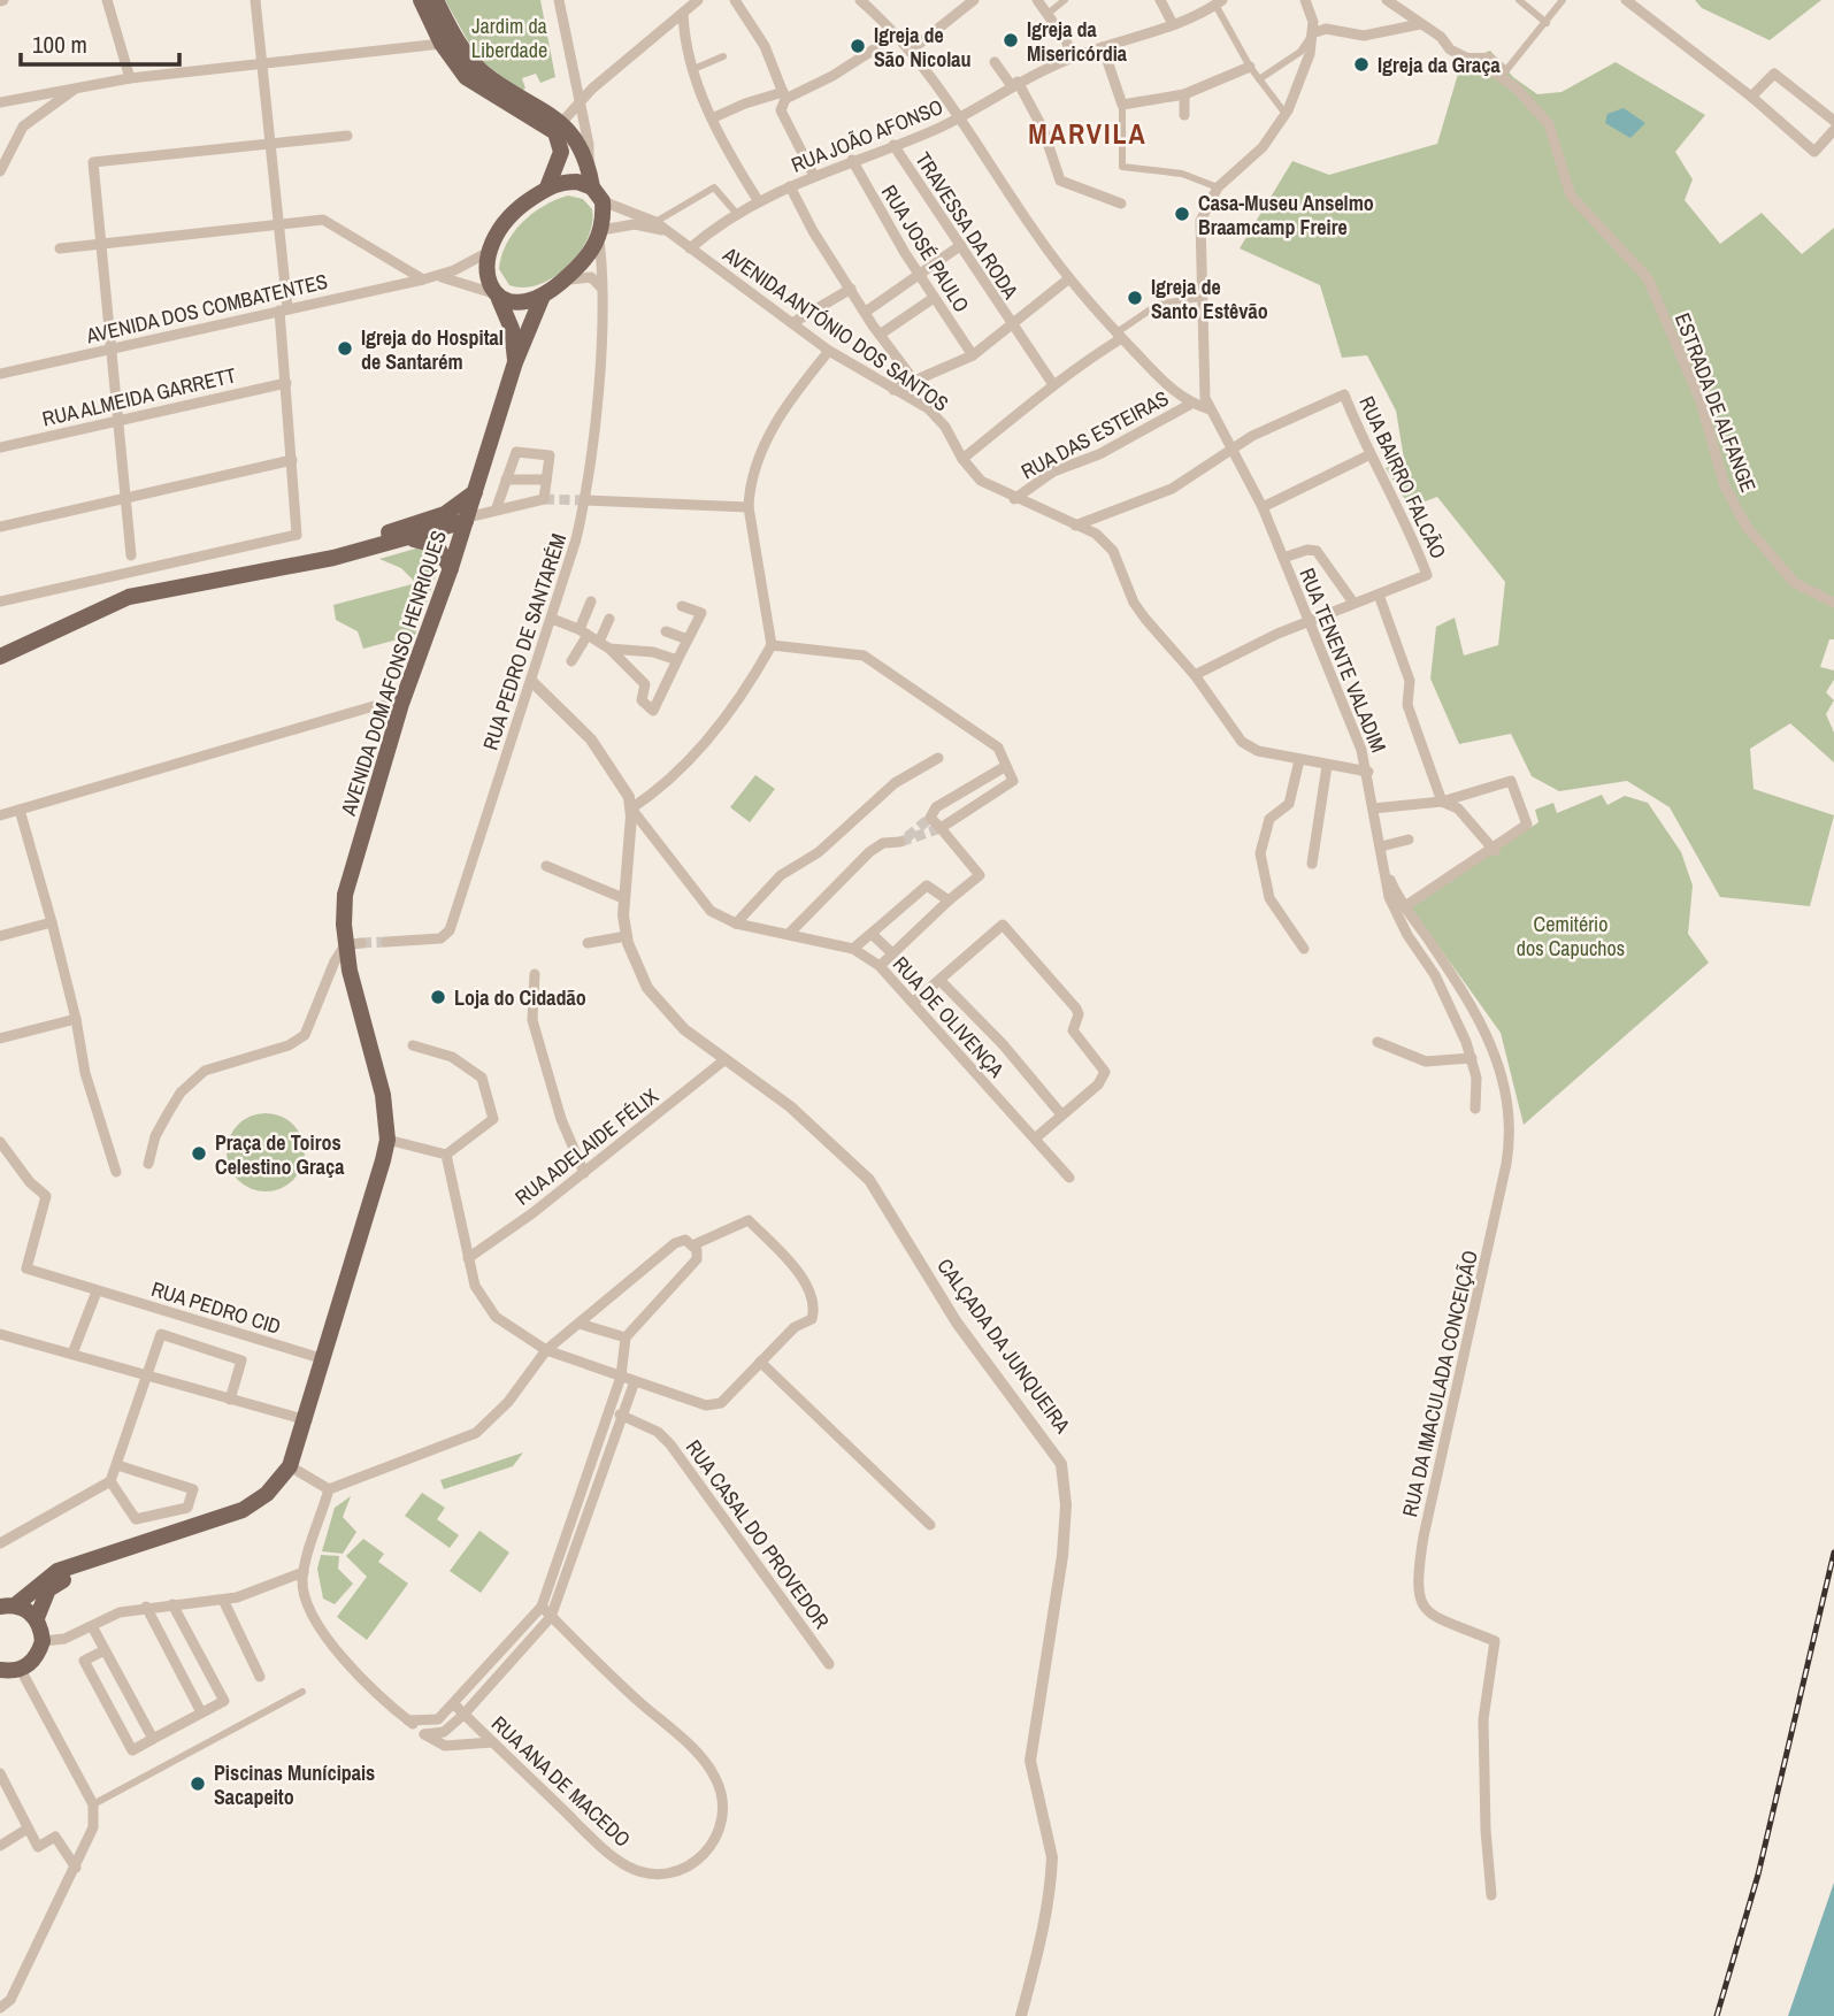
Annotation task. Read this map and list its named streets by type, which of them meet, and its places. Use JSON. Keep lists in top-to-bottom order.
{
  "streets": {
    "main road": ["AVENIDA DOM AFONSO HENRIQUES"],
    "street": [
      "RUA JOÃO AFONSO",
      "TRAVESSA DA RODA",
      "RUA JOSÉ PAULO",
      "AVENIDA DOS COMBATENTES",
      "AVENIDA ANTÓNIO DOS SANTOS",
      "RUA ALMEIDA GARRETT",
      "ESTRADA DE ALFANGE",
      "RUA DAS ESTEIRAS",
      "RUA BAIRRO FALCÃO",
      "RUA PEDRO DE SANTARÉM",
      "RUA TENENTE VALADIM",
      "RUA DE OLIVENÇA",
      "RUA ADELAIDE FÉLIX",
      "RUA PEDRO CID",
      "CALÇADA DA JUNQUEIRA",
      "RUA DA IMACULADA CONCEIÇÃO",
      "RUA CASAL DO PROVEDOR",
      "RUA ANA DE MACEDO"
    ]
  },
  "crossings": [
    ["RUA JOÃO AFONSO", "TRAVESSA DA RODA"],
    ["RUA JOÃO AFONSO", "RUA JOSÉ PAULO"],
    ["RUA JOÃO AFONSO", "AVENIDA ANTÓNIO DOS SANTOS"],
    ["AVENIDA DOS COMBATENTES", "AVENIDA ANTÓNIO DOS SANTOS"],
    ["AVENIDA DOS COMBATENTES", "RUA PEDRO DE SANTARÉM"],
    ["AVENIDA DOS COMBATENTES", "AVENIDA DOM AFONSO HENRIQUES"],
    ["AVENIDA ANTÓNIO DOS SANTOS", "RUA DAS ESTEIRAS"],
    ["AVENIDA ANTÓNIO DOS SANTOS", "RUA PEDRO DE SANTARÉM"],
    ["AVENIDA ANTÓNIO DOS SANTOS", "RUA TENENTE VALADIM"],
    ["AVENIDA ANTÓNIO DOS SANTOS", "AVENIDA DOM AFONSO HENRIQUES"],
    ["RUA BAIRRO FALCÃO", "RUA TENENTE VALADIM"],
    ["RUA PEDRO DE SANTARÉM", "AVENIDA DOM AFONSO HENRIQUES"],
    ["RUA TENENTE VALADIM", "RUA DA IMACULADA CONCEIÇÃO"],
    ["RUA DE OLIVENÇA", "CALÇADA DA JUNQUEIRA"],
    ["RUA ADELAIDE FÉLIX", "CALÇADA DA JUNQUEIRA"]
  ],
  "districts": ["MARVILA"],
  "parks": ["Jardim da Liberdade", "Cemitério dos Capuchos"],
  "places": [
    "Igreja da Misericórdia",
    "Igreja de São Nicolau",
    "Igreja da Graça",
    "Casa-Museu Anselmo Braamcamp Freire",
    "Igreja de Santo Estêvão",
    "Igreja do Hospital de Santarém",
    "Loja do Cidadão",
    "Praça de Toiros Celestino Graça",
    "Piscinas Munícipais Sacapeito"
  ],
  "scale_bar": "100 m"
}
